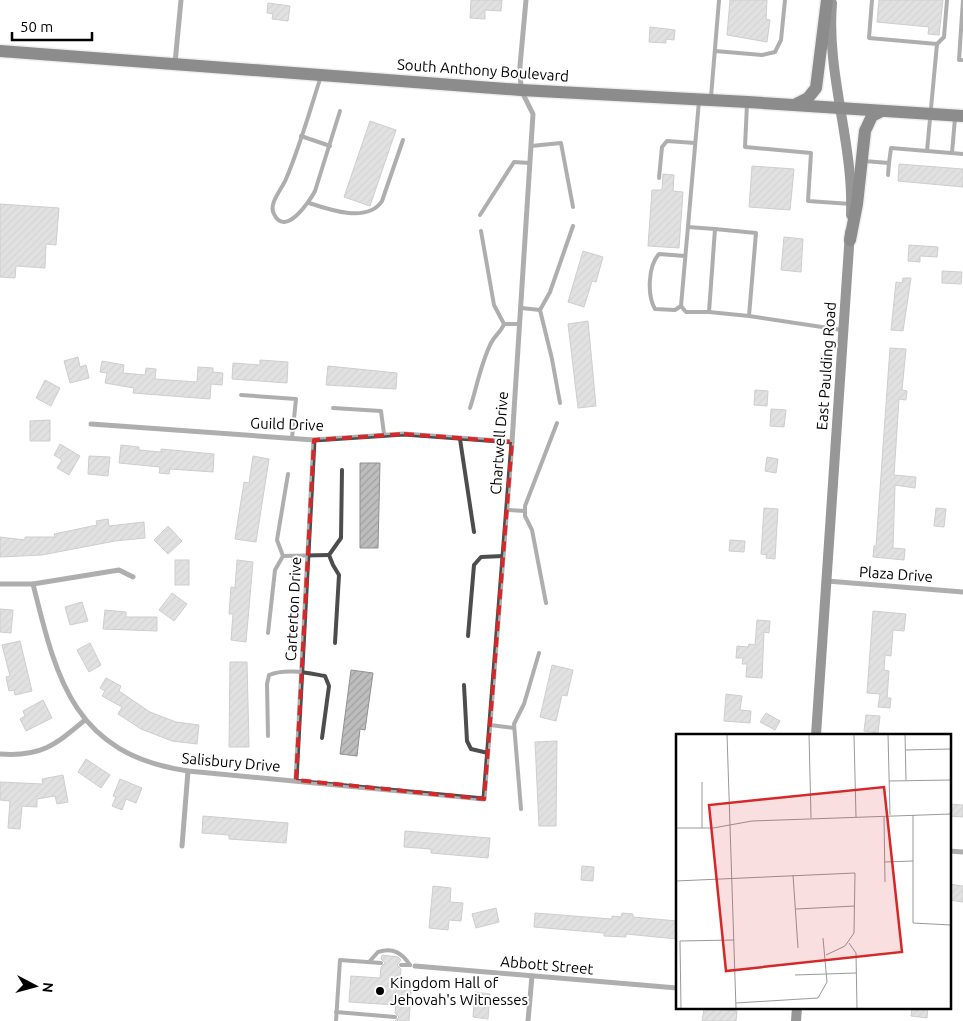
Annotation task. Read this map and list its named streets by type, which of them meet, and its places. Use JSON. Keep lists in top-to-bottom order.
{
  "streets": {
    "main road": ["South Anthony Boulevard", "East Paulding Road"],
    "street": [
      "Guild Drive",
      "Chartwell Drive",
      "Plaza Drive",
      "Carterton Drive",
      "Salisbury Drive",
      "Abbott Street"
    ]
  },
  "crossings": [
    ["South Anthony Boulevard", "East Paulding Road"],
    ["South Anthony Boulevard", "Chartwell Drive"],
    ["East Paulding Road", "Plaza Drive"],
    ["Guild Drive", "Chartwell Drive"],
    ["Guild Drive", "Carterton Drive"],
    ["Chartwell Drive", "Salisbury Drive"],
    ["Carterton Drive", "Salisbury Drive"]
  ],
  "places": ["Kingdom Hall of Jehovah's Witnesses"],
  "scale_bar": "50 m",
  "north": "right"
}
